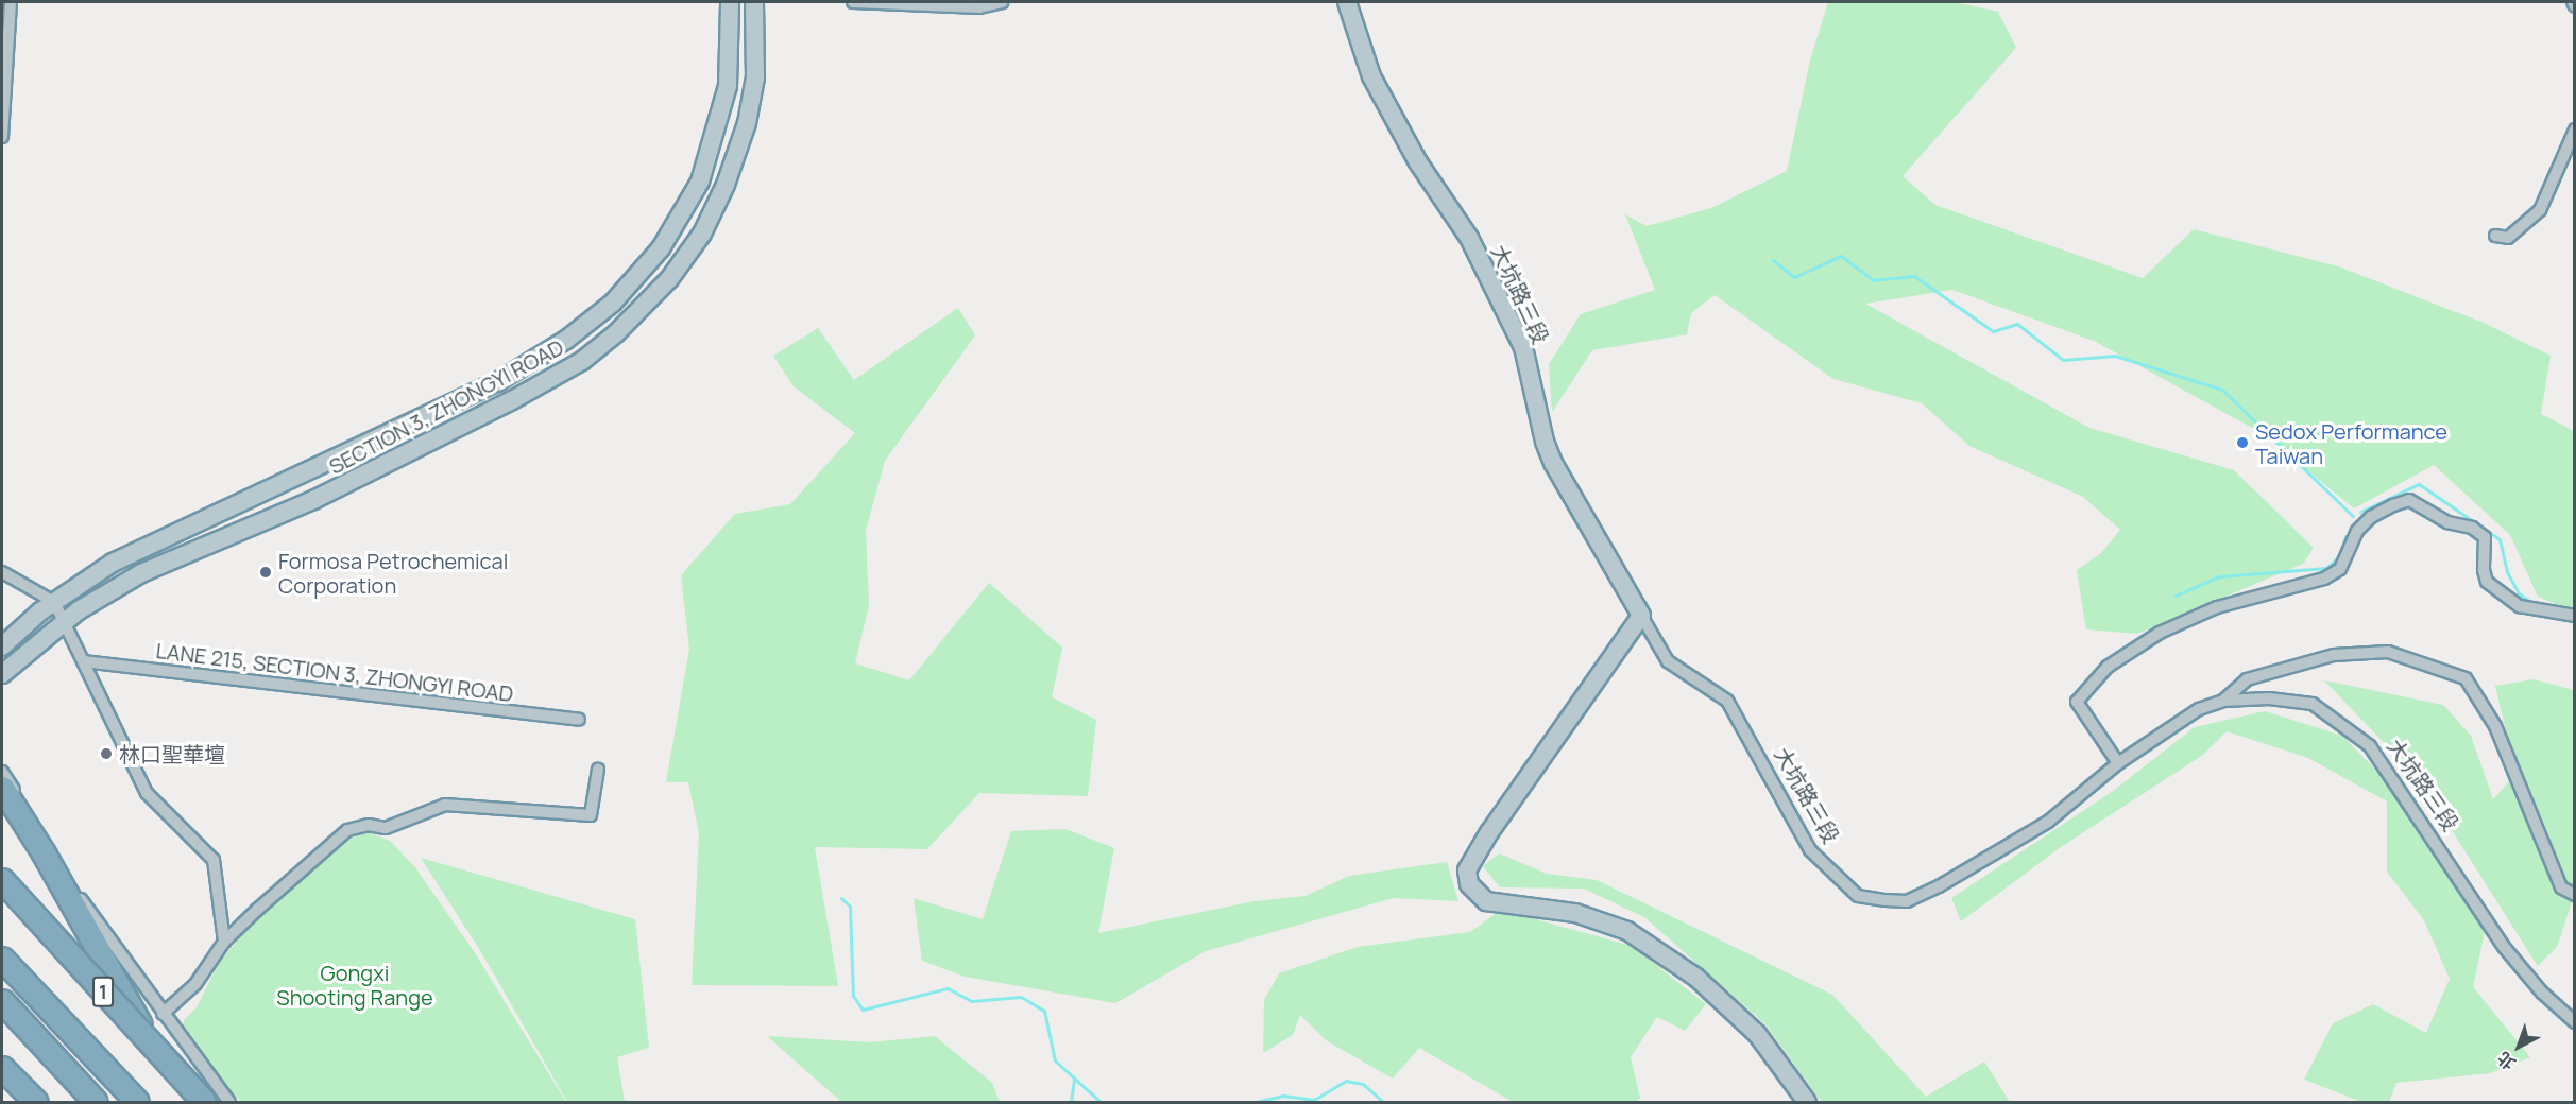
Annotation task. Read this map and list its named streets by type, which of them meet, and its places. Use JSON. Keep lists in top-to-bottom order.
{
  "streets": {
    "highway": ["1"],
    "street": ["大坑路三段", "SECTION 3, ZHONGYI ROAD", "LANE 215, SECTION 3, ZHONGYI ROAD"]
  },
  "parks": ["Gongxi Shooting Range"],
  "places": ["Sedox Performance Taiwan", "Formosa Petrochemical Corporation", "林口聖華壇"],
  "north": "bottom left"
}
